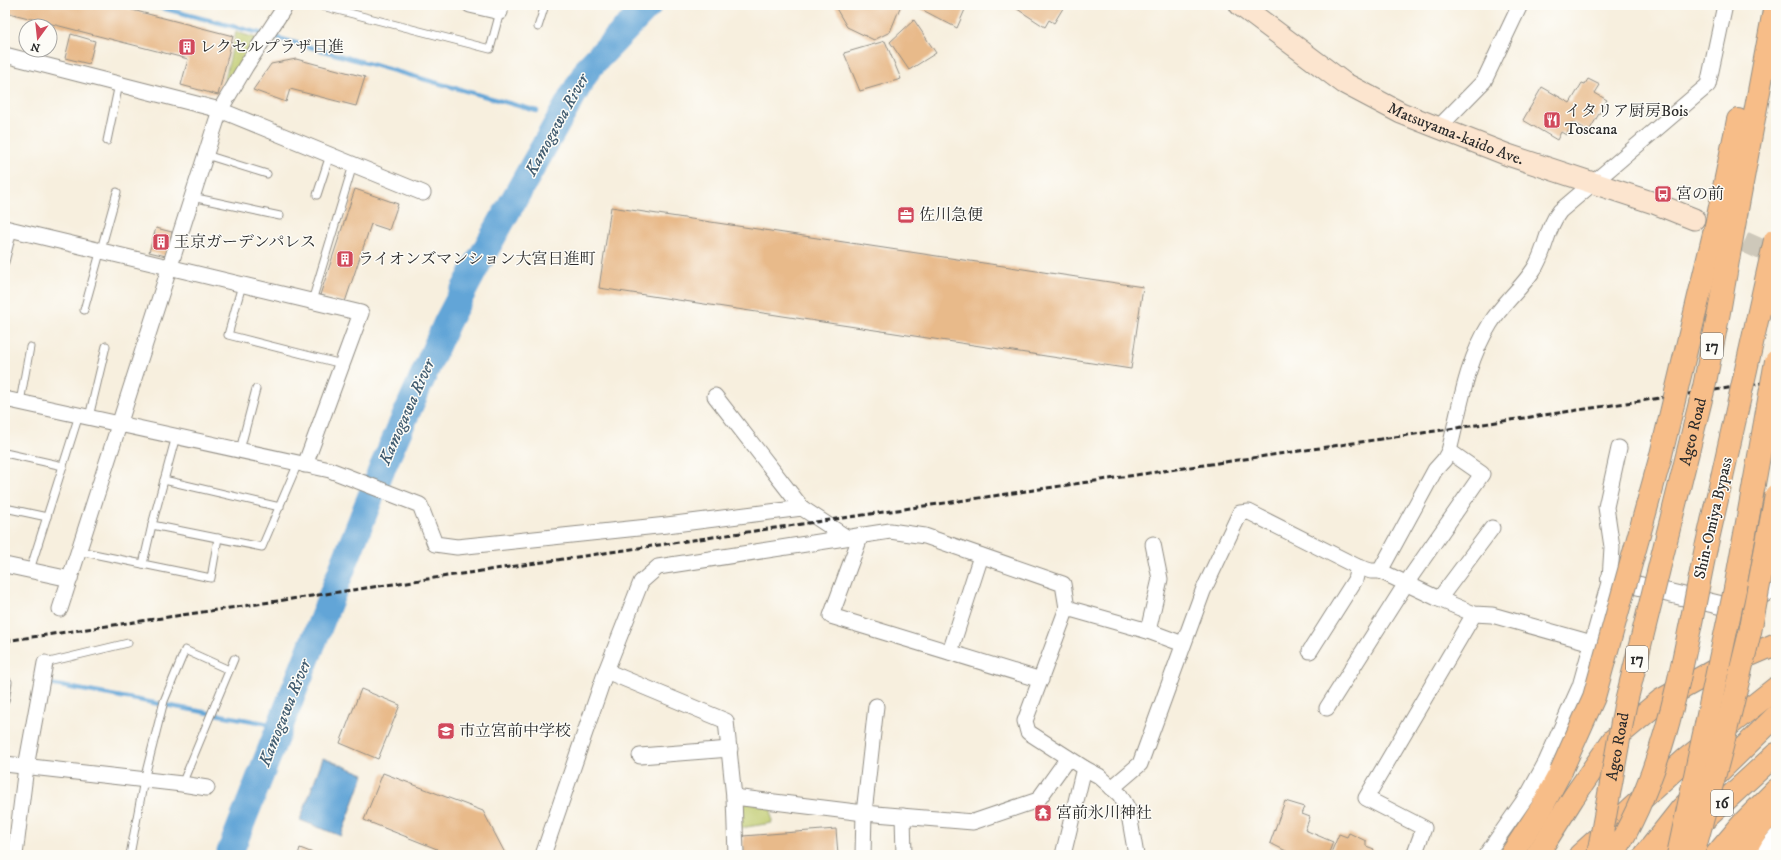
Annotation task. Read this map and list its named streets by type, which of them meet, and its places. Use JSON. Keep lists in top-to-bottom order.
{
  "streets": {
    "highway": [
      "17",
      "Ageo Road",
      "Shin-Omiya Bypass",
      "16"
    ],
    "main road": ["Matsuyama-kaido Ave."]
  },
  "crossings": [
    ["17", "Ageo Road"]
  ],
  "water": ["Kamogawa River"],
  "places": {
    "building": ["レクセルプラザ日進", "王京ガーデンパレス", "ライオンズマンション大宮日進町"],
    "restaurant": ["イタリア厨房Bois Toscana"],
    "bus stop": ["宮の前"],
    "office": ["佐川急便"],
    "school or university": ["市立宮前中学校"],
    "temple": ["宮前氷川神社"]
  },
  "north": "bottom"
}
